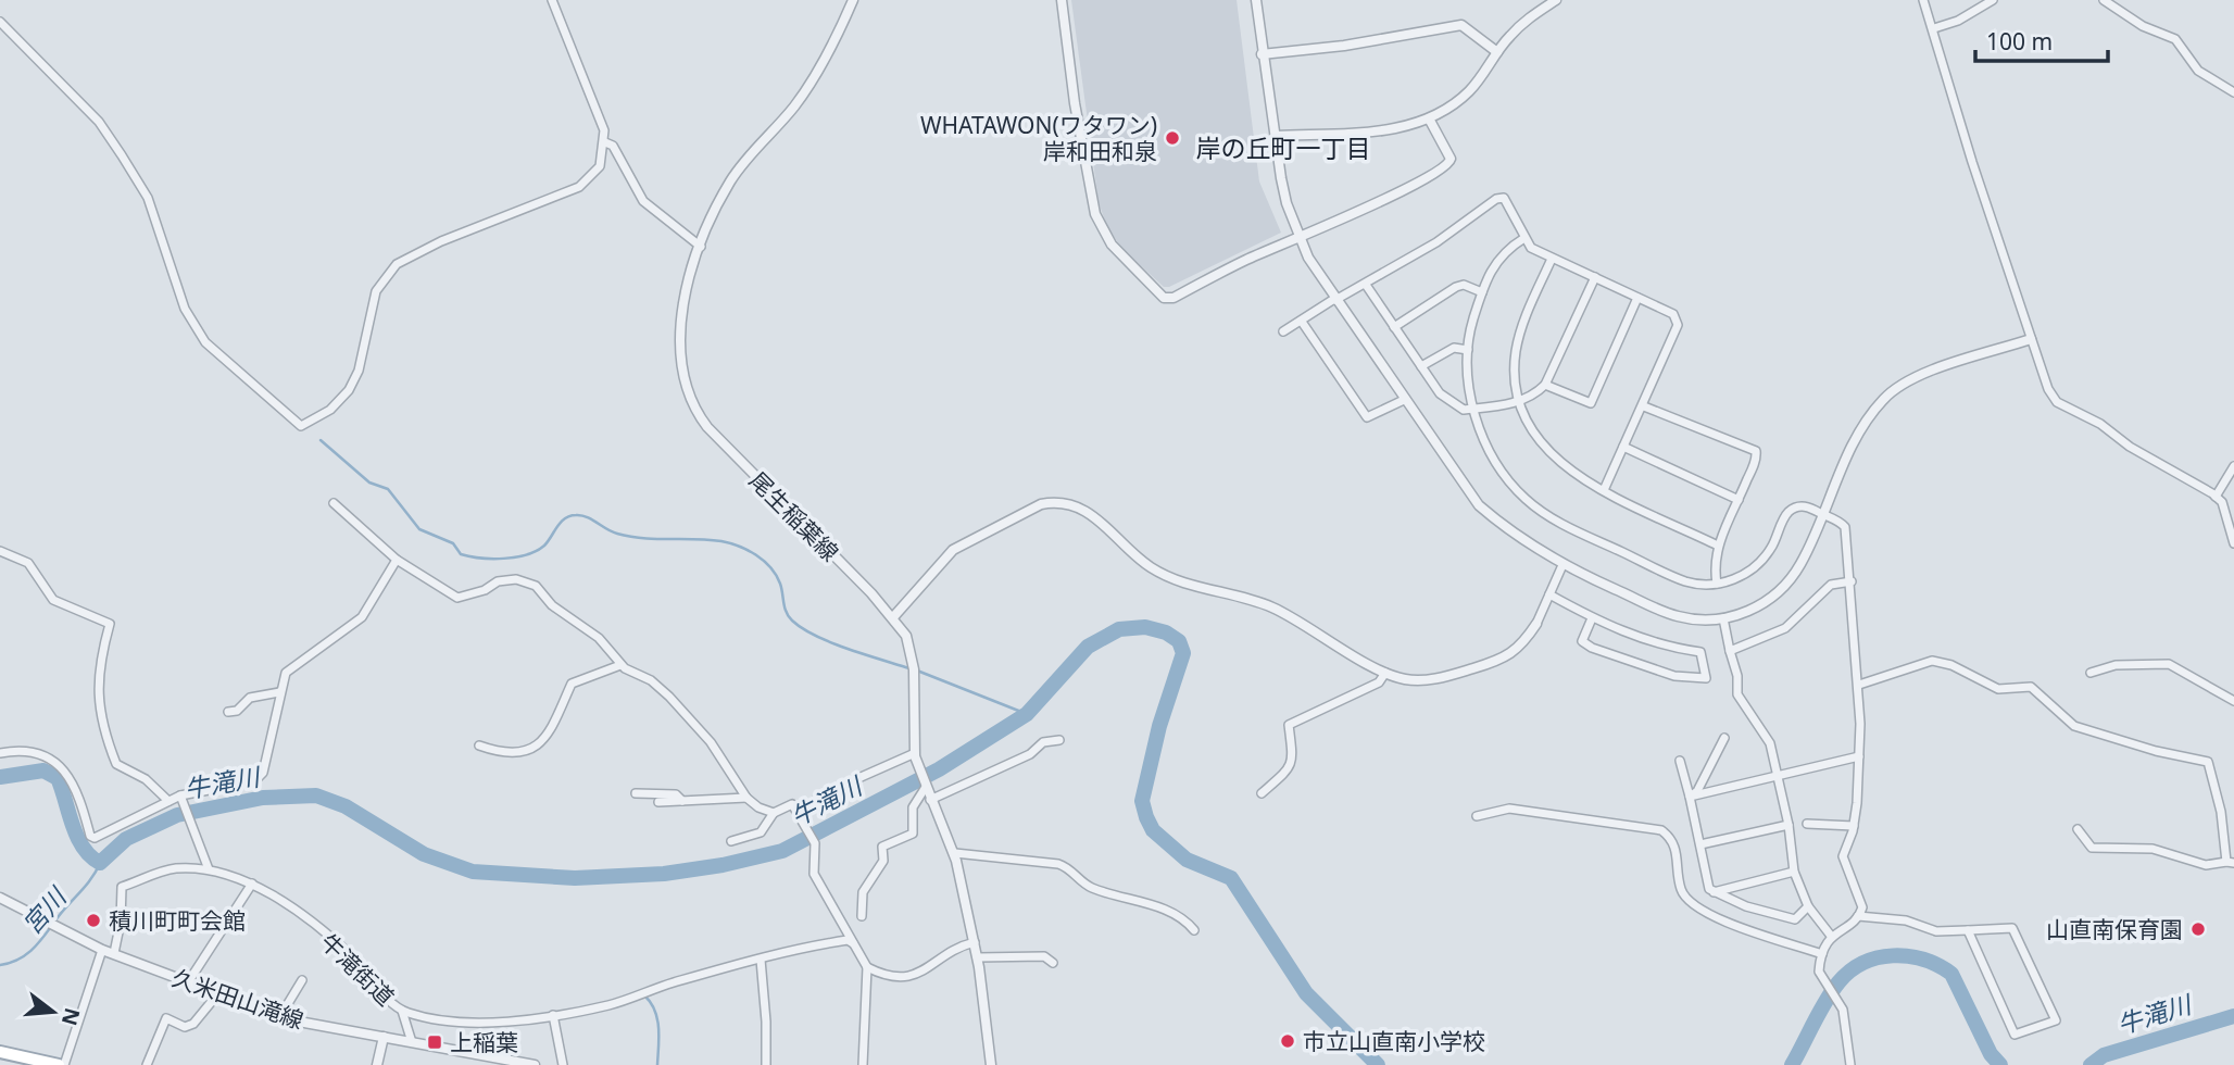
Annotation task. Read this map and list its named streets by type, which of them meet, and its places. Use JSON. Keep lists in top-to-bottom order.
{
  "streets": {
    "street": ["尾生稲葉線", "牛滝街道", "久米田山滝線"]
  },
  "crossings": [
    ["牛滝街道", "久米田山滝線"]
  ],
  "districts": ["岸の丘町一丁目"],
  "water": ["牛滝川", "宮川"],
  "places": {
    "other": [
      "WHATAWON(ワタワン) 岸和田和泉",
      "積川町町会館",
      "山直南保育園",
      "市立山直南小学校"
    ],
    "transit": ["上稲葉"]
  },
  "scale_bar": "100 m",
  "north": "right"
}
